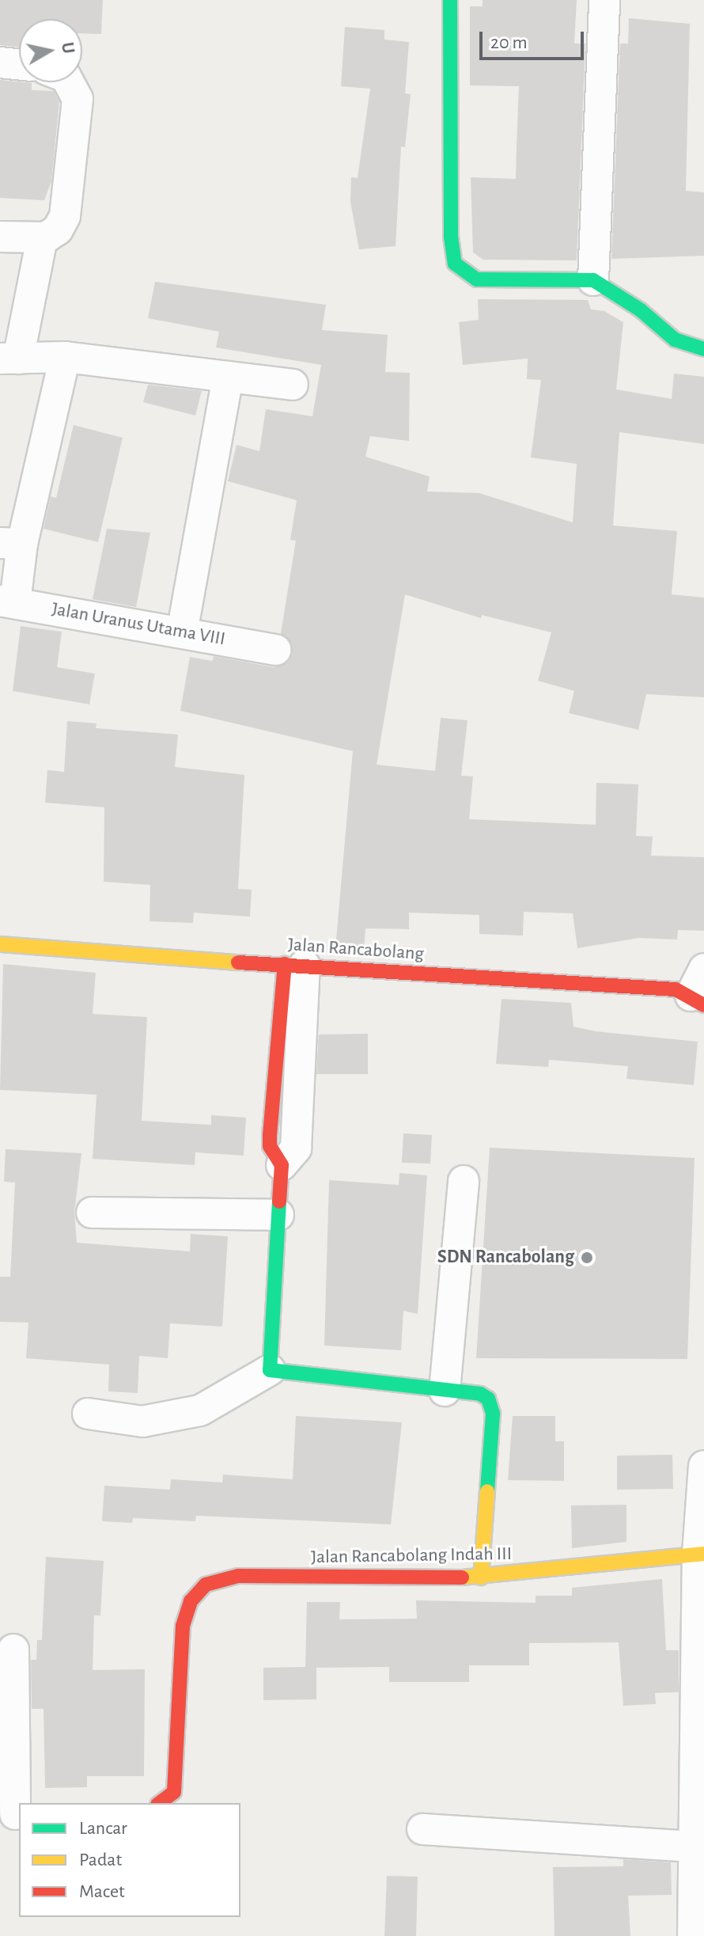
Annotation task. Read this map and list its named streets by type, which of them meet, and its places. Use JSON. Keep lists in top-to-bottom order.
{
  "streets": {
    "street": ["Jalan Uranus Utama VIII", "Jalan Rancabolang", "Jalan Rancabolang Indah III"]
  },
  "places": ["SDN Rancabolang"],
  "legend": ["Lancar", "Padat", "Macet"],
  "scale_bar": "20 m",
  "north": "right"
}
